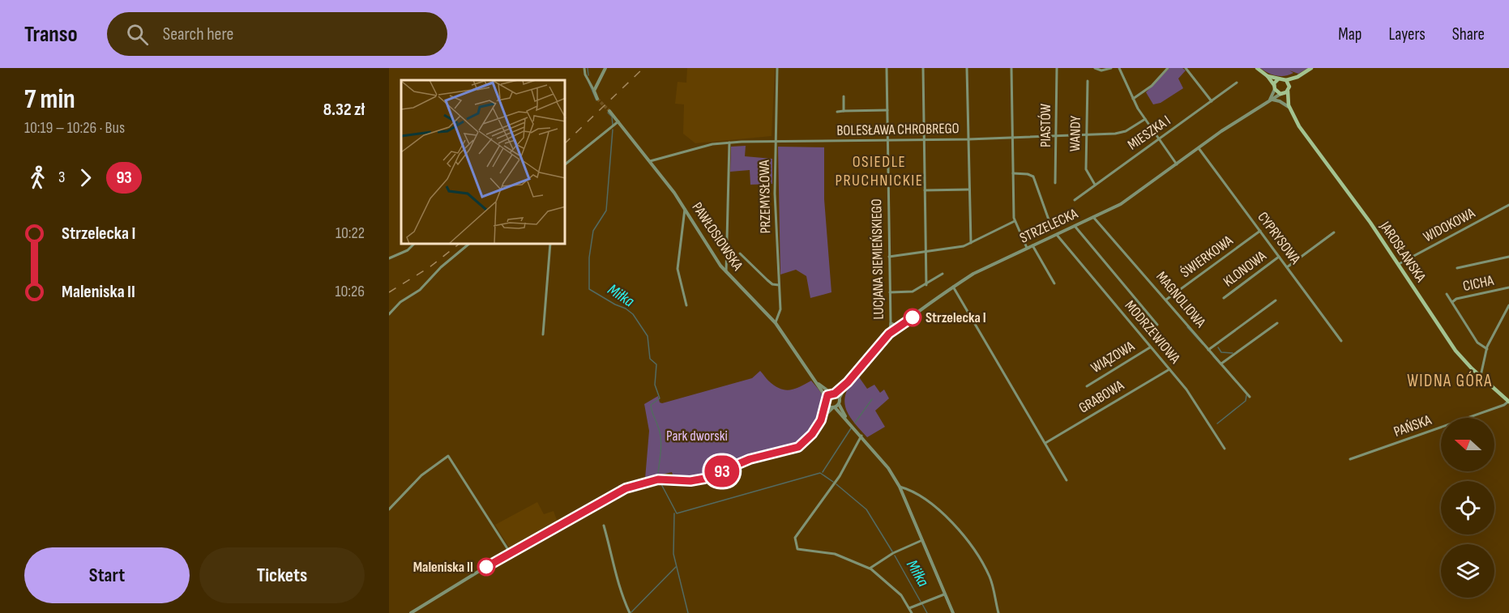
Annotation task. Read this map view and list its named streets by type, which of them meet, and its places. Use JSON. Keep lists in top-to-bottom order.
{
  "streets": {
    "main road": ["JAROSŁAWSKA"],
    "street": [
      "PIASTÓW",
      "BOLESŁAWA CHROBREGO",
      "MIESZKA I",
      "WANDY",
      "PRZEMYSŁOWA",
      "WIDOKOWA",
      "STRZELECKA",
      "PAWŁOSIOWSKA",
      "CYPRYSOWA",
      "ŚWIERKOWA",
      "LUCJANA SIEMIEŃSKIEGO",
      "KLONOWA",
      "CICHA",
      "MAGNOLIOWA",
      "MODRZEWIOWA",
      "WIĄZOWA",
      "GRABOWA",
      "PAŃSKA"
    ]
  },
  "crossings": [
    ["PIASTÓW", "BOLESŁAWA CHROBREGO"],
    ["BOLESŁAWA CHROBREGO", "WANDY"],
    ["BOLESŁAWA CHROBREGO", "PRZEMYSŁOWA"],
    ["BOLESŁAWA CHROBREGO", "PAWŁOSIOWSKA"],
    ["BOLESŁAWA CHROBREGO", "LUCJANA SIEMIEŃSKIEGO"],
    ["MIESZKA I", "WANDY"],
    ["PRZEMYSŁOWA", "PAWŁOSIOWSKA"],
    ["WIDOKOWA", "JAROSŁAWSKA"],
    ["STRZELECKA", "PAWŁOSIOWSKA"],
    ["STRZELECKA", "CYPRYSOWA"],
    ["STRZELECKA", "JAROSŁAWSKA"],
    ["STRZELECKA", "LUCJANA SIEMIEŃSKIEGO"],
    ["STRZELECKA", "MAGNOLIOWA"],
    ["STRZELECKA", "MODRZEWIOWA"],
    ["CYPRYSOWA", "ŚWIERKOWA"],
    ["CYPRYSOWA", "KLONOWA"],
    ["JAROSŁAWSKA", "PAŃSKA"],
    ["ŚWIERKOWA", "MAGNOLIOWA"],
    ["MODRZEWIOWA", "WIĄZOWA"],
    ["MODRZEWIOWA", "GRABOWA"]
  ],
  "districts": ["OSIEDLE PRUCHNICKIE", "WIDNA GÓRA"],
  "water": ["Miłka"],
  "parks": ["Park dworski"],
  "places": ["Strzelecka I", "Maleniska II"],
  "lines": ["bus line 93"],
  "north": "left",
  "page": {
    "header": "Transo",
    "search": "Search here",
    "nav": ["Map", "Layers", "Share"],
    "heading": ["7 min", "10:19 – 10:26 · Bus", "8.32 zł"],
    "on_map": "93",
    "legs": ["3", "93"],
    "list": [
      {
        "name": "Strzelecka I",
        "value": "10:22"
      },
      {
        "name": "Maleniska II",
        "value": "10:26"
      }
    ],
    "buttons": ["Start", "Tickets"]
  }
}
